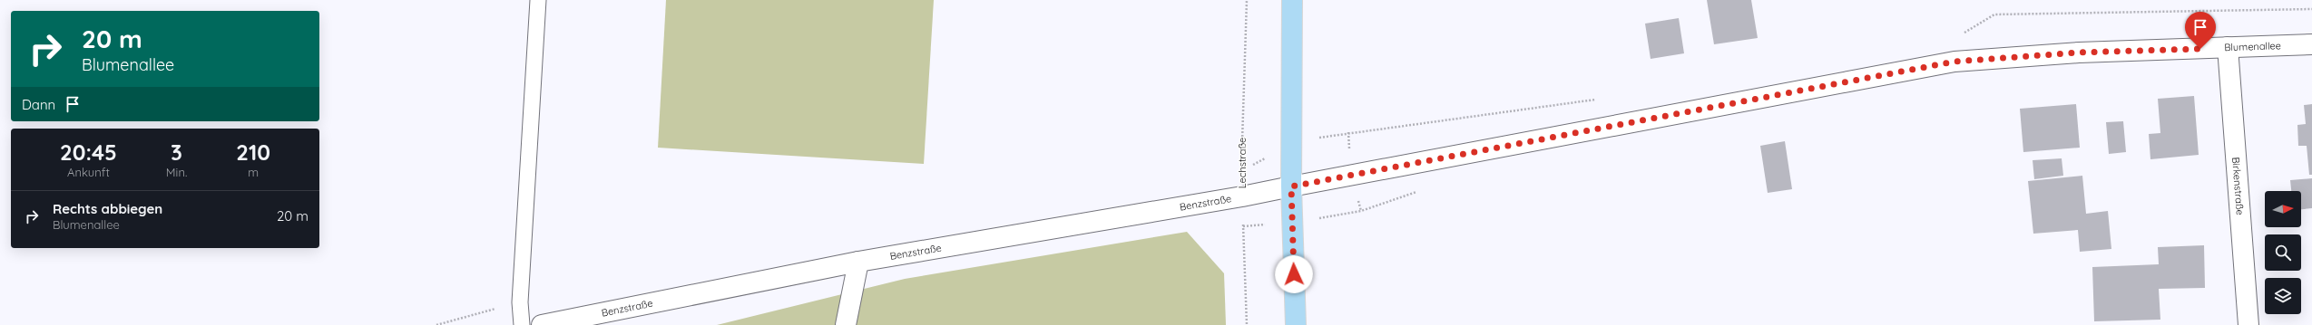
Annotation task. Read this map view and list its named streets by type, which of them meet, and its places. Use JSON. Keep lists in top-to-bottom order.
{
  "streets": {
    "street": ["Blumenallee", "Birkenstraße", "Benzstraße"],
    "path": ["Lechstraße"]
  },
  "crossings": [
    ["Blumenallee", "Birkenstraße"],
    ["Blumenallee", "Benzstraße"],
    ["Lechstraße", "Benzstraße"]
  ],
  "north": "right",
  "page": {
    "turn": ["20 m", "Blumenallee"],
    "then": "Dann",
    "eta": [
      "20:45",
      "Ankunft",
      "3",
      "Min.",
      "210",
      "m"
    ],
    "list": [
      {
        "name": "Rechts abbiegen",
        "note": "Blumenallee",
        "value": "20 m"
      }
    ]
  }
}
